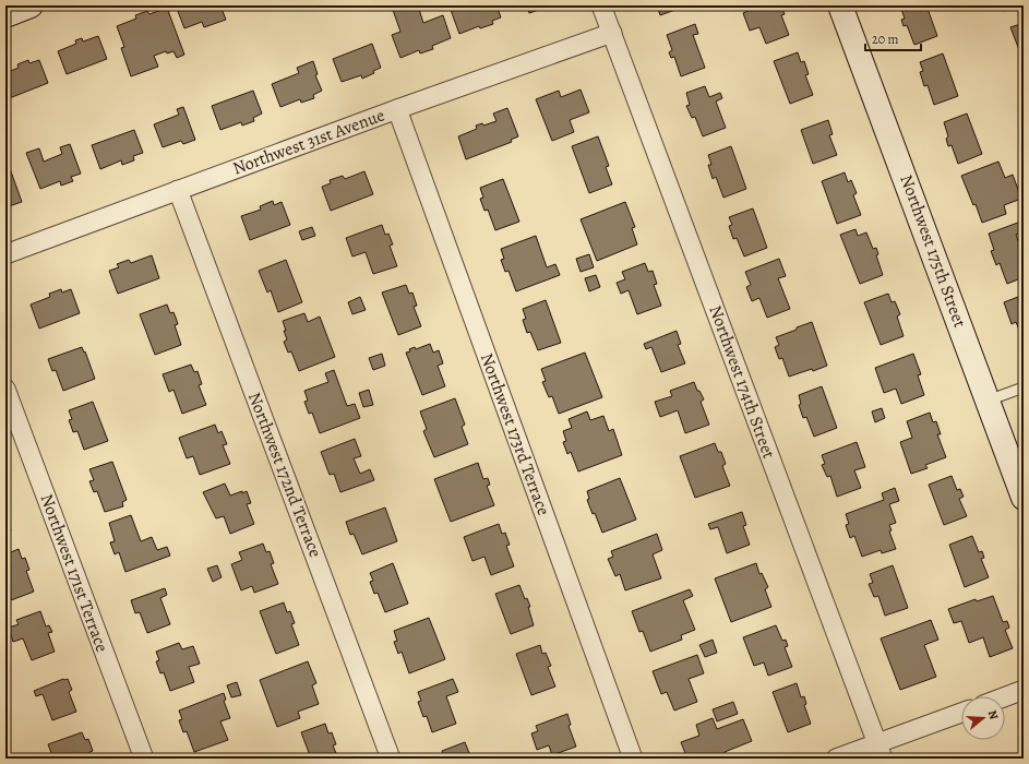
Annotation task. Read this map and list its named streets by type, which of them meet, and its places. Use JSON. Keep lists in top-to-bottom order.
{
  "streets": {
    "street": [
      "Northwest 31st Avenue",
      "Northwest 175th Street",
      "Northwest 174th Street",
      "Northwest 173rd Terrace",
      "Northwest 172nd Terrace",
      "Northwest 171st Terrace"
    ]
  },
  "crossings": [
    ["Northwest 31st Avenue", "Northwest 174th Street"],
    ["Northwest 31st Avenue", "Northwest 173rd Terrace"],
    ["Northwest 31st Avenue", "Northwest 172nd Terrace"]
  ],
  "scale_bar": "20 m",
  "north": "right"
}
